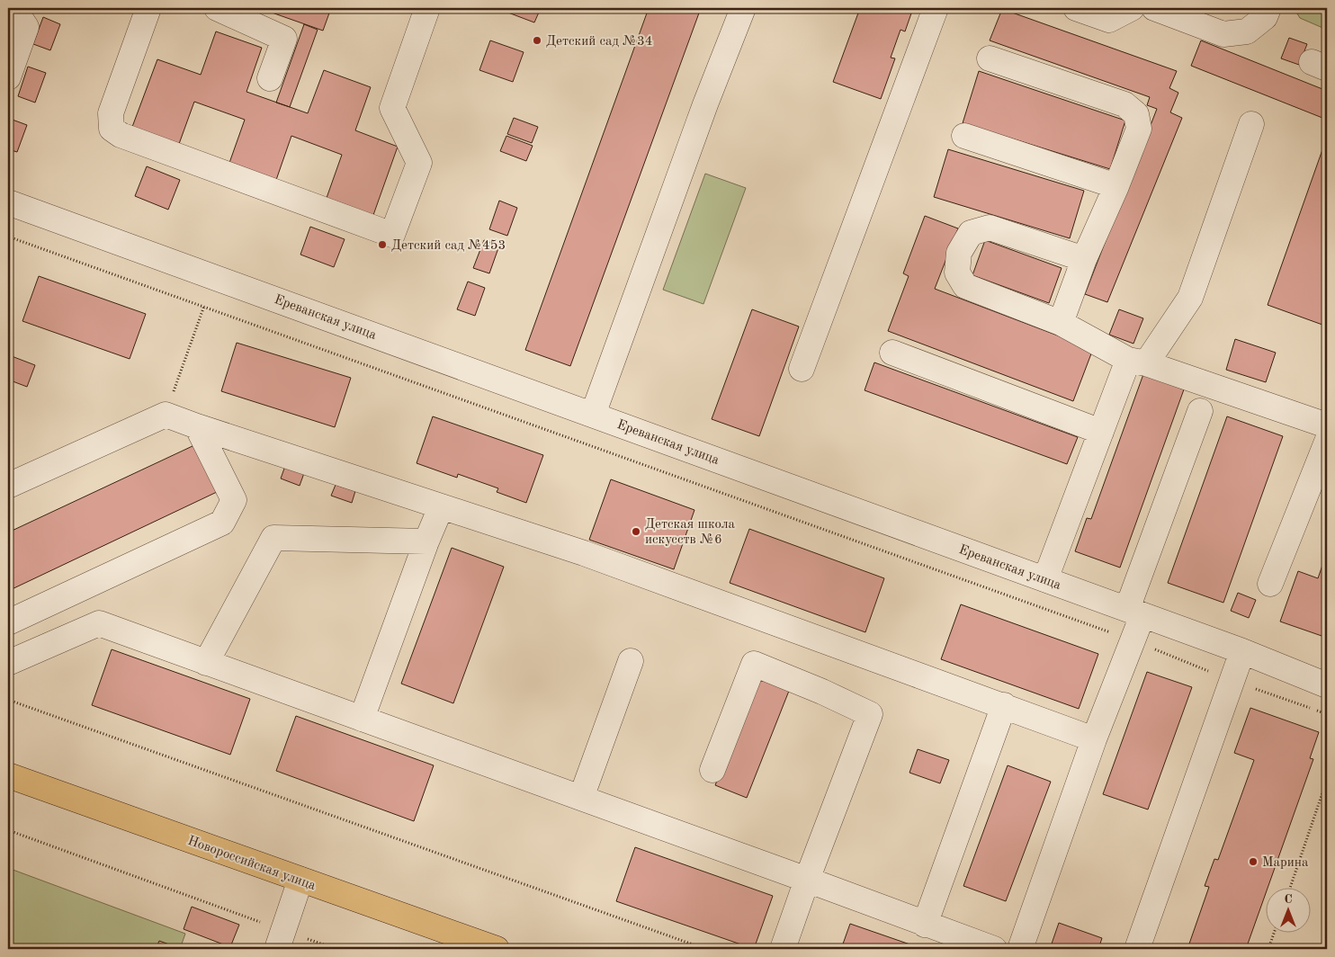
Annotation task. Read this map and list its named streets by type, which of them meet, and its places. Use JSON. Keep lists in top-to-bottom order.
{
  "streets": {
    "main road": ["Новороссийская улица"],
    "street": ["Ереванская улица"]
  },
  "places": [
    "Детский сад №34",
    "Детский сад №453",
    "Детская школа искусств №6",
    "Марина"
  ],
  "north": "top"
}
